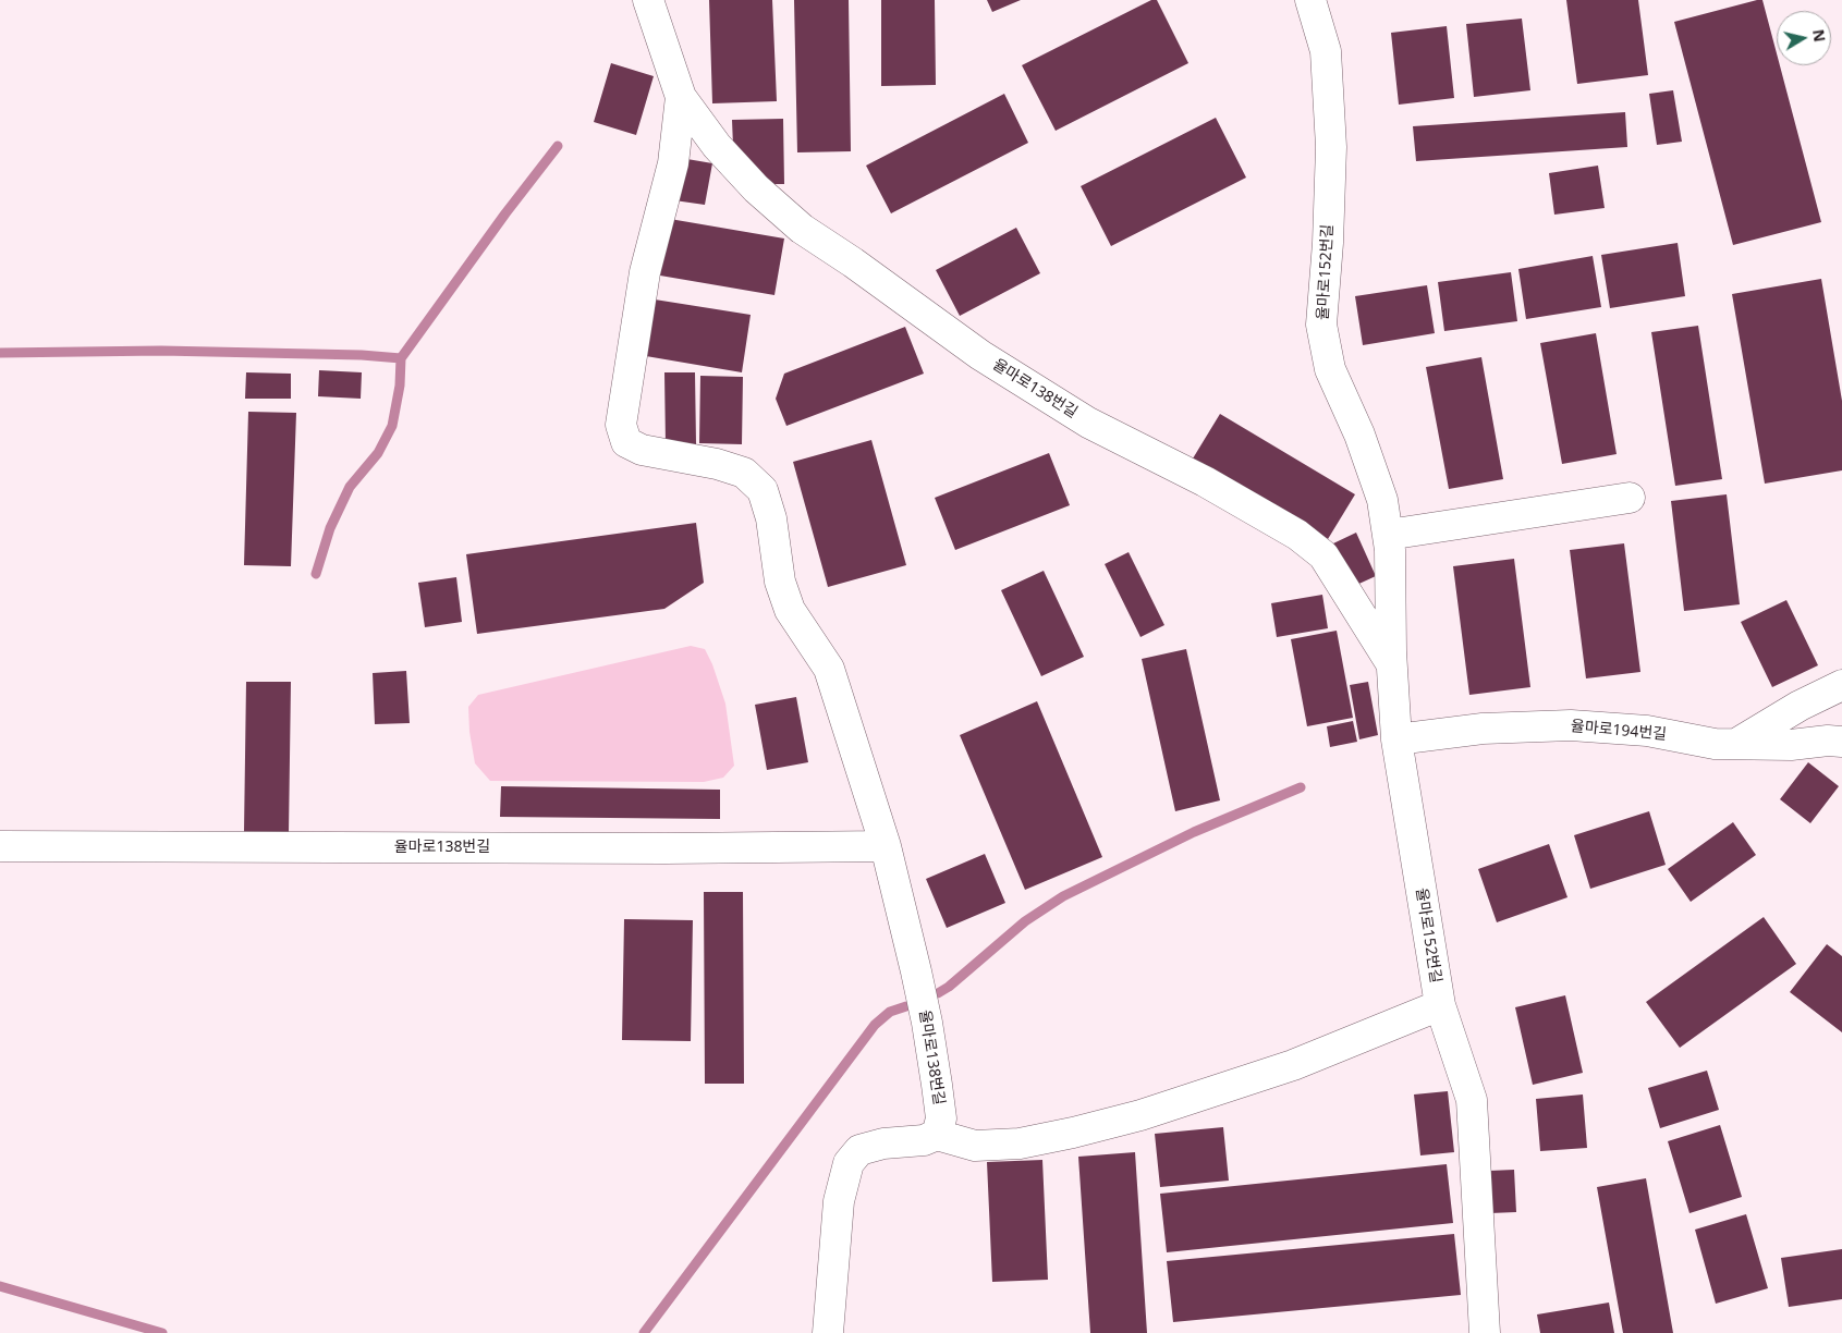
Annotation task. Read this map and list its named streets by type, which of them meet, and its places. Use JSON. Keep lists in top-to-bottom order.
{
  "streets": {
    "lane": ["율마로152번길", "율마로138번길", "율마로194번길"]
  },
  "crossings": [
    ["율마로152번길", "율마로138번길"],
    ["율마로152번길", "율마로194번길"]
  ],
  "north": "right"
}
